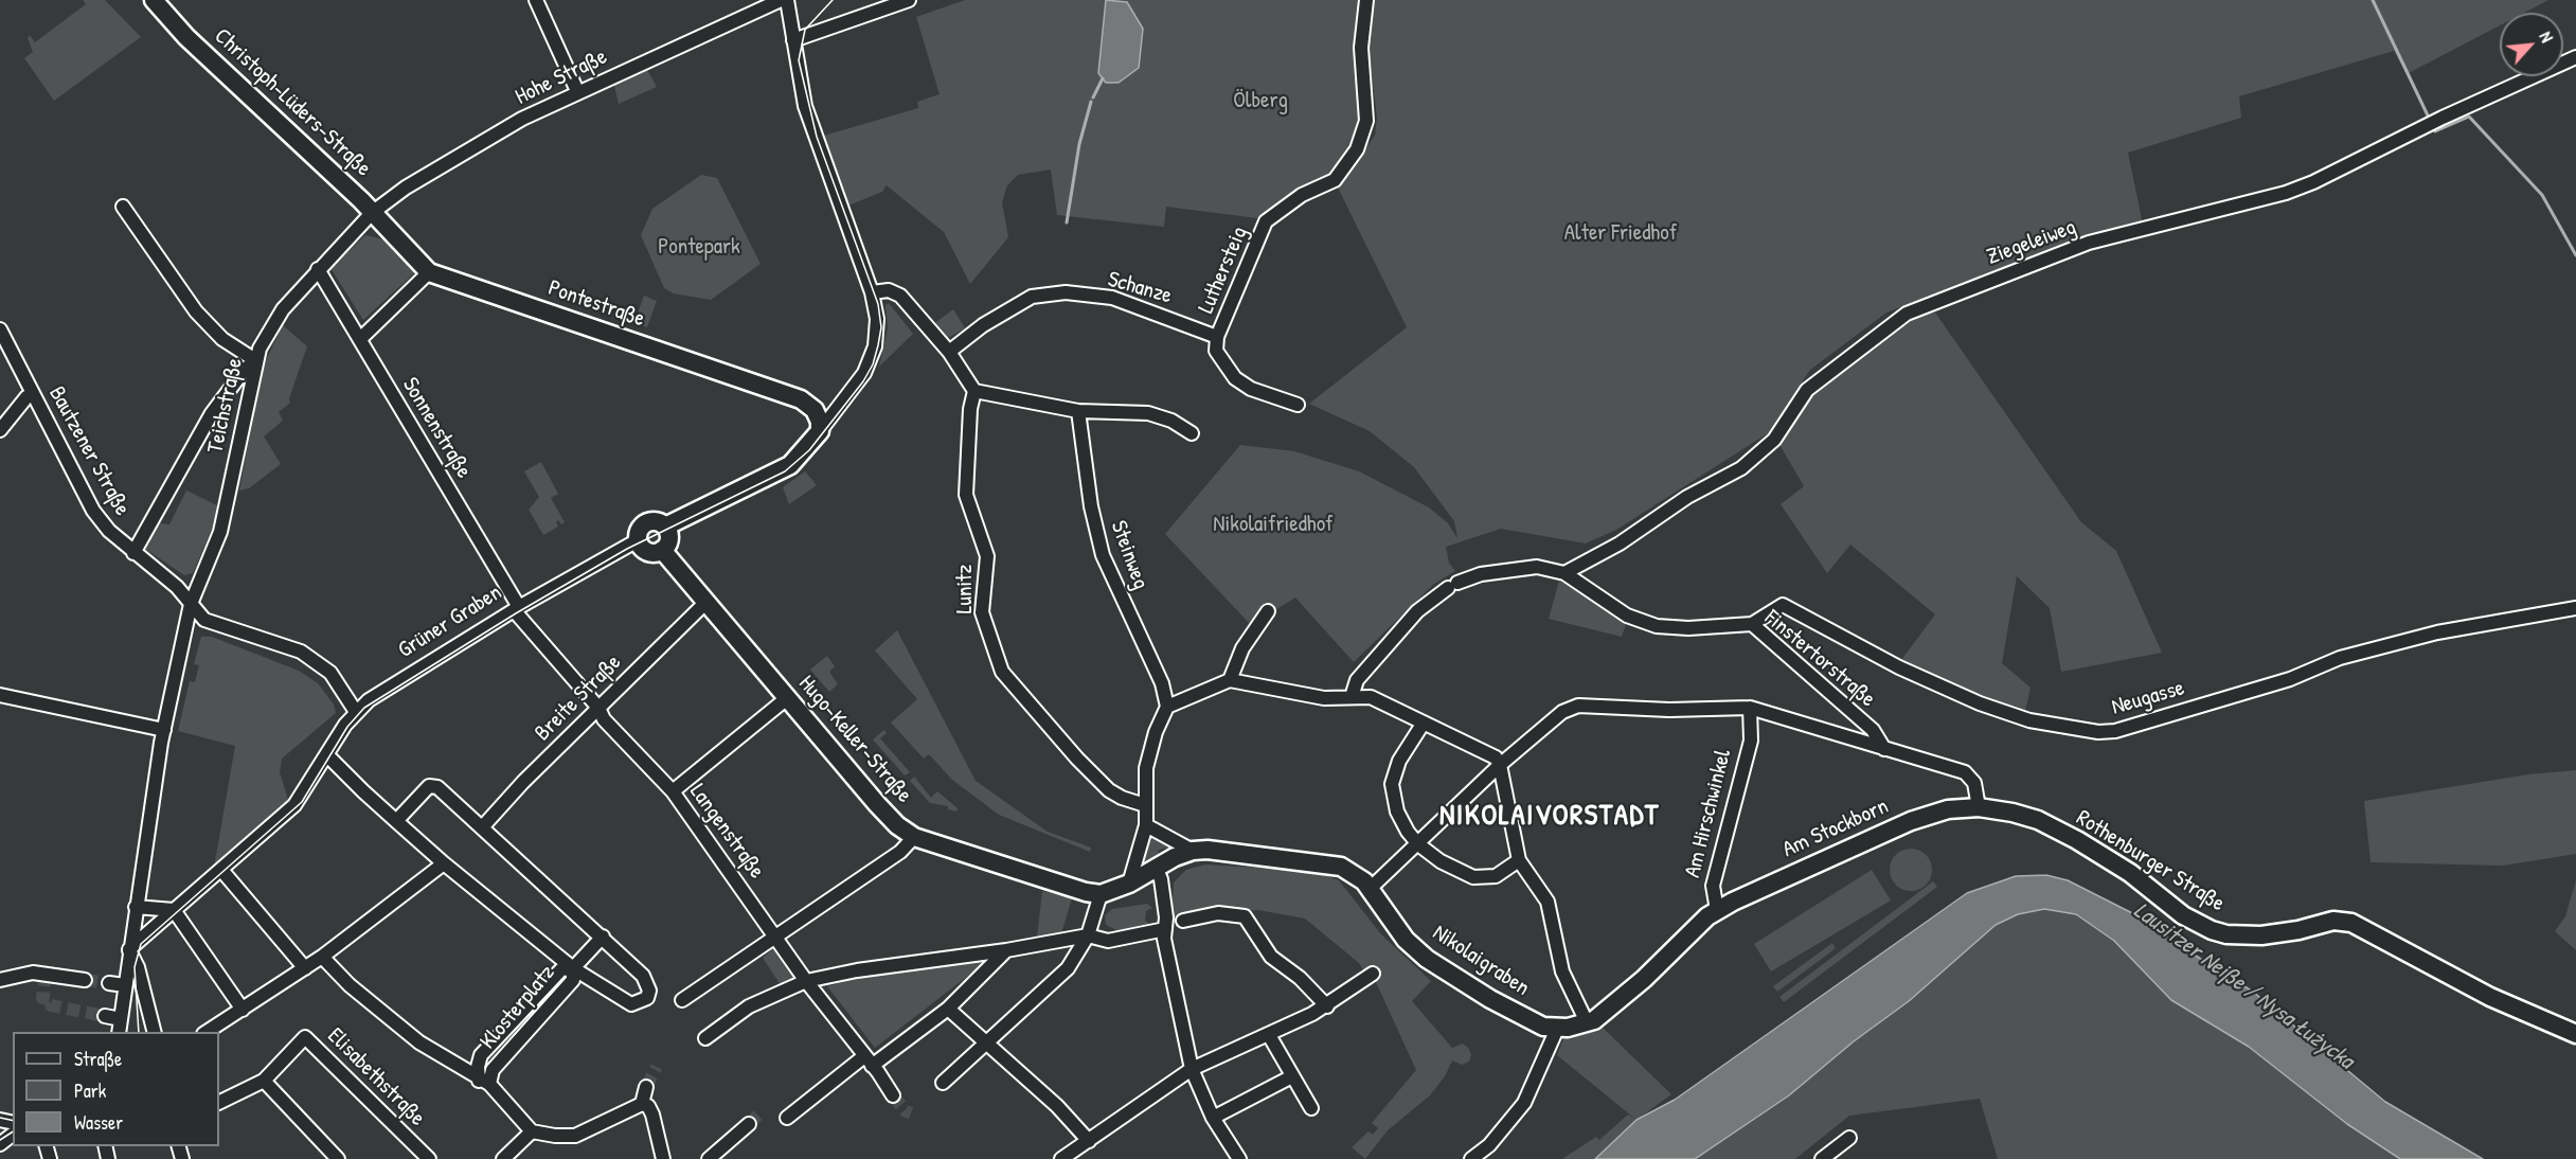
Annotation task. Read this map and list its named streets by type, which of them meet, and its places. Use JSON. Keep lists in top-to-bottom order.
{
  "streets": {
    "street": [
      "Hohe Straße",
      "Christoph-Lüders-Straße",
      "Ziegeleiweg",
      "Luthersteig",
      "Schanze",
      "Pontestraße",
      "Teichstraße",
      "Sonnenstraße",
      "Bautzener Straße",
      "Steinweg",
      "Lunitz",
      "Grüner Graben",
      "Finstertorstraße",
      "Breite Straße",
      "Neugasse",
      "Hugo-Keller-Straße",
      "Am Hirschwinkel",
      "Am Stockborn",
      "Langenstraße",
      "Rothenburger Straße",
      "Nikolaigraben",
      "Klosterplatz",
      "Elisabethstraße"
    ]
  },
  "crossings": [
    ["Hohe Straße", "Christoph-Lüders-Straße"],
    ["Hohe Straße", "Pontestraße"],
    ["Hohe Straße", "Teichstraße"],
    ["Christoph-Lüders-Straße", "Pontestraße"],
    ["Christoph-Lüders-Straße", "Teichstraße"],
    ["Ziegeleiweg", "Finstertorstraße"],
    ["Luthersteig", "Schanze"],
    ["Pontestraße", "Teichstraße"],
    ["Teichstraße", "Sonnenstraße"],
    ["Teichstraße", "Bautzener Straße"],
    ["Teichstraße", "Grüner Graben"],
    ["Sonnenstraße", "Grüner Graben"],
    ["Sonnenstraße", "Langenstraße"],
    ["Bautzener Straße", "Grüner Graben"],
    ["Grüner Graben", "Hugo-Keller-Straße"],
    ["Grüner Graben", "Langenstraße"],
    ["Finstertorstraße", "Neugasse"],
    ["Breite Straße", "Hugo-Keller-Straße"],
    ["Breite Straße", "Langenstraße"],
    ["Hugo-Keller-Straße", "Nikolaigraben"],
    ["Am Hirschwinkel", "Am Stockborn"],
    ["Am Stockborn", "Rothenburger Straße"]
  ],
  "districts": ["NIKOLAIVORSTADT"],
  "water": ["Lausitzer Neiße / Nysa Łużycka"],
  "parks": [
    "Ölberg",
    "Alter Friedhof",
    "Pontepark",
    "Nikolaifriedhof"
  ],
  "legend": ["Straße", "Park", "Wasser"],
  "north": "top right"
}
